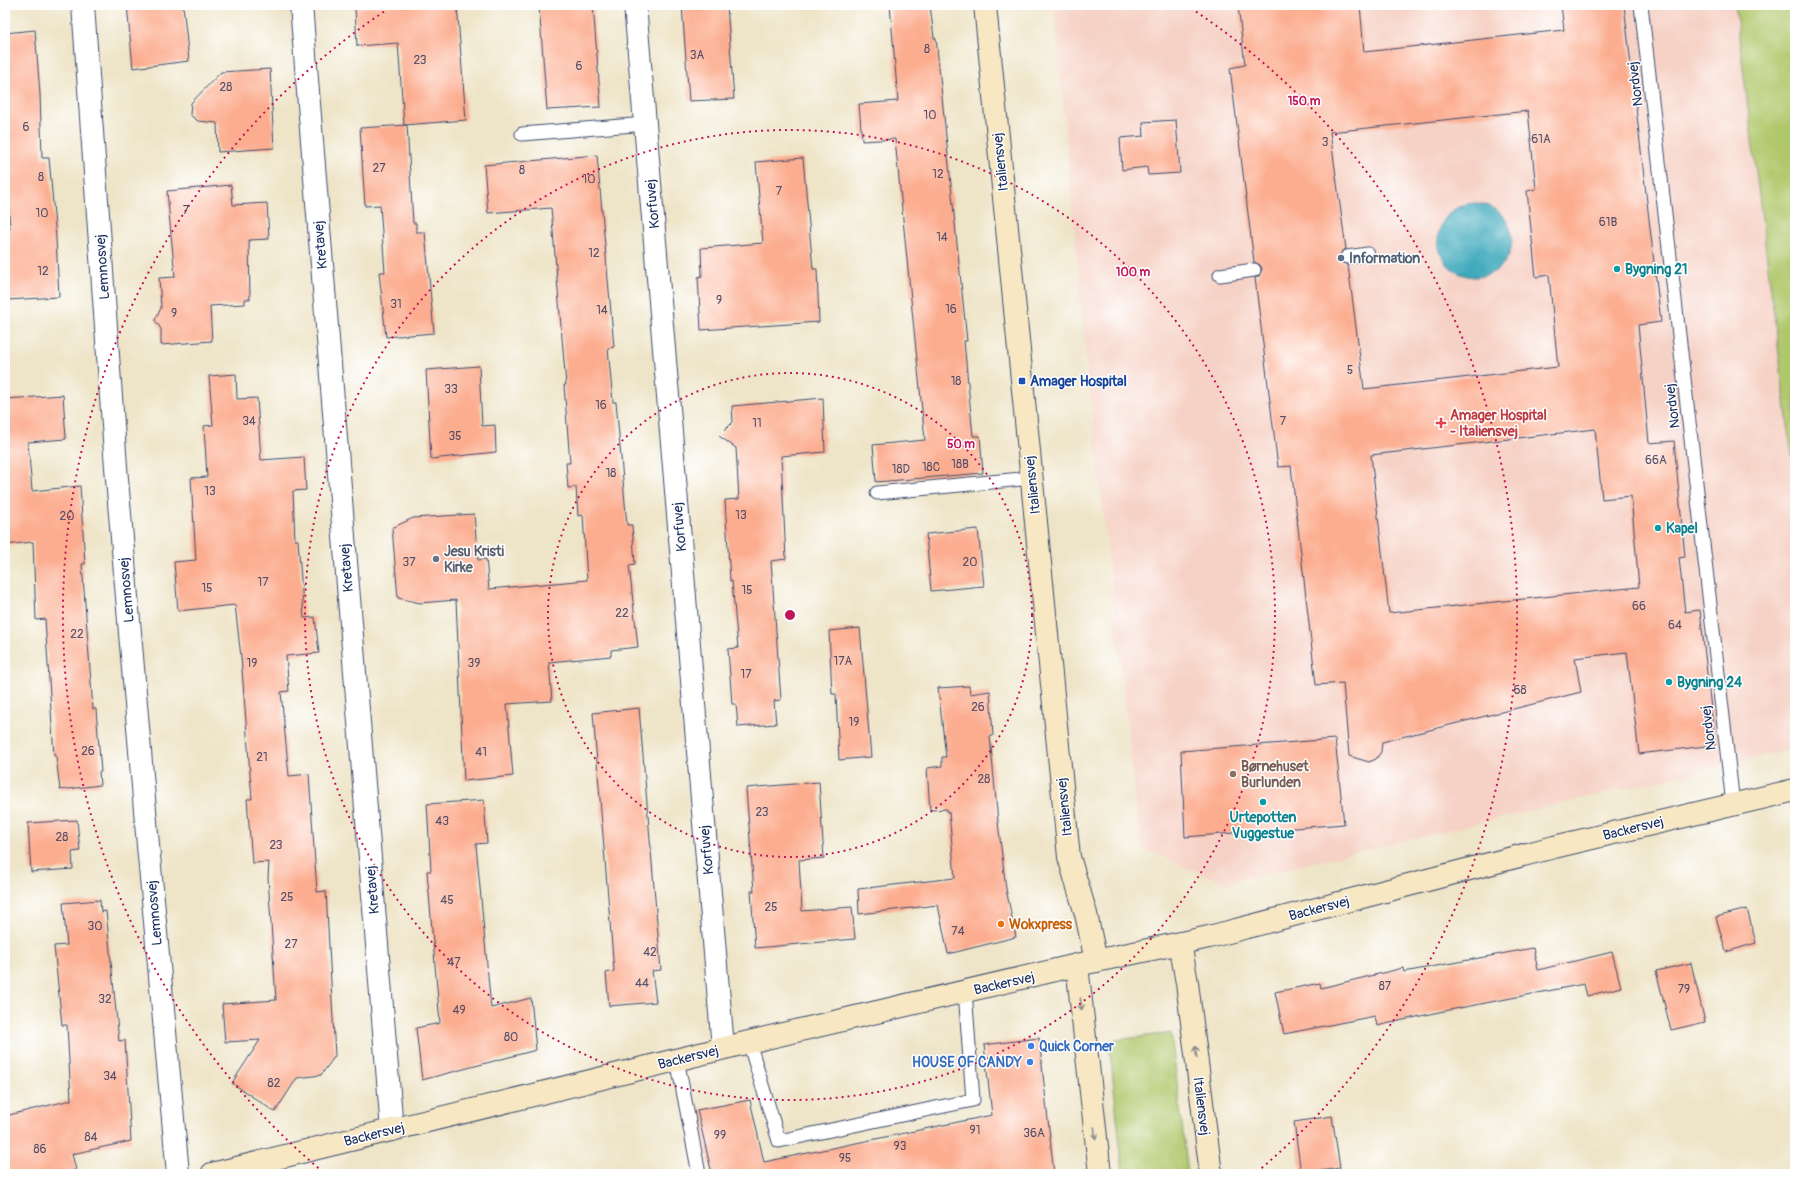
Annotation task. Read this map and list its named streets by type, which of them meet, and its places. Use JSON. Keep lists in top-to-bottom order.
{
  "streets": {
    "street": [
      "Italiensvej",
      "Korfuvej",
      "Kretavej",
      "Lemnosvej",
      "Backersvej"
    ],
    "lane": ["Nordvej"]
  },
  "crossings": [
    ["Nordvej", "Backersvej"],
    ["Italiensvej", "Backersvej"],
    ["Korfuvej", "Backersvej"],
    ["Kretavej", "Backersvej"]
  ],
  "places": {
    "other": [
      "Information",
      "Bygning 21",
      "Kapel",
      "Jesu Kristi Kirke",
      "Bygning 24",
      "Børnehuset Burlunden",
      "Urtepotten Vuggestue",
      "Wokxpress",
      "Quick Corner",
      "HOUSE OF CANDY"
    ],
    "transit": ["Amager Hospital"],
    "health": ["Amager Hospital - Italiensvej"]
  },
  "house_numbers": [
    "8",
    "3A",
    "23",
    "6",
    "28",
    "10",
    "6",
    "61A",
    "3",
    "27",
    "8",
    "12",
    "8",
    "10",
    "7",
    "7",
    "10",
    "61B",
    "14",
    "12",
    "12",
    "9",
    "31",
    "16",
    "14",
    "9",
    "5",
    "18",
    "33",
    "16",
    "34",
    "7",
    "11",
    "35",
    "66A",
    "18B",
    "18C",
    "18D",
    "18",
    "13",
    "13",
    "20",
    "37",
    "20",
    "17",
    "15",
    "15",
    "66",
    "22",
    "64",
    "22",
    "17A",
    "19",
    "39",
    "17",
    "68",
    "26",
    "19",
    "26",
    "41",
    "21",
    "28",
    "23",
    "43",
    "28",
    "23",
    "25",
    "45",
    "25",
    "30",
    "74",
    "27",
    "42",
    "47",
    "44",
    "87",
    "79",
    "32",
    "49",
    "80",
    "34",
    "82",
    "91",
    "36A",
    "99",
    "84",
    "93",
    "86",
    "95"
  ],
  "rings": ["150 m", "100 m", "50 m"]
}
